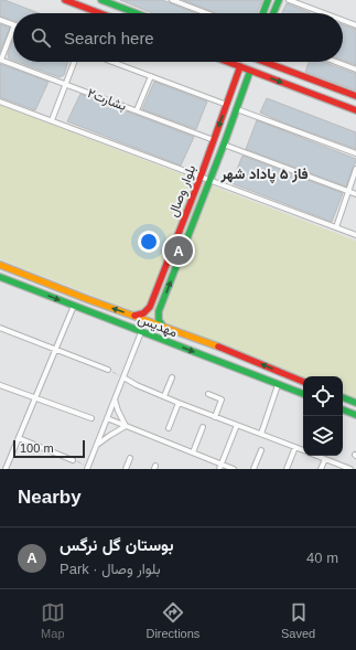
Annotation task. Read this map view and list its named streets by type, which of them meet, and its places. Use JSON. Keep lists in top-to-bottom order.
{
  "streets": {
    "street": ["بشارت۲", "بلوار وصال", "مهدیس"]
  },
  "crossings": [
    ["بشارت۲", "بلوار وصال"],
    ["بلوار وصال", "مهدیس"]
  ],
  "districts": ["فاز ۵ پاداد شهر"],
  "scale_bar": "100 m",
  "page": {
    "search": "Search here",
    "pins": "A",
    "scale": "100 m",
    "heading": "Nearby",
    "list": [
      {
        "mark": "A",
        "name": "بوستان گل نرگس",
        "note": "Park · بلوار وصال",
        "value": "40 m"
      }
    ],
    "nav": ["Map", "Directions", "Saved"]
  }
}
